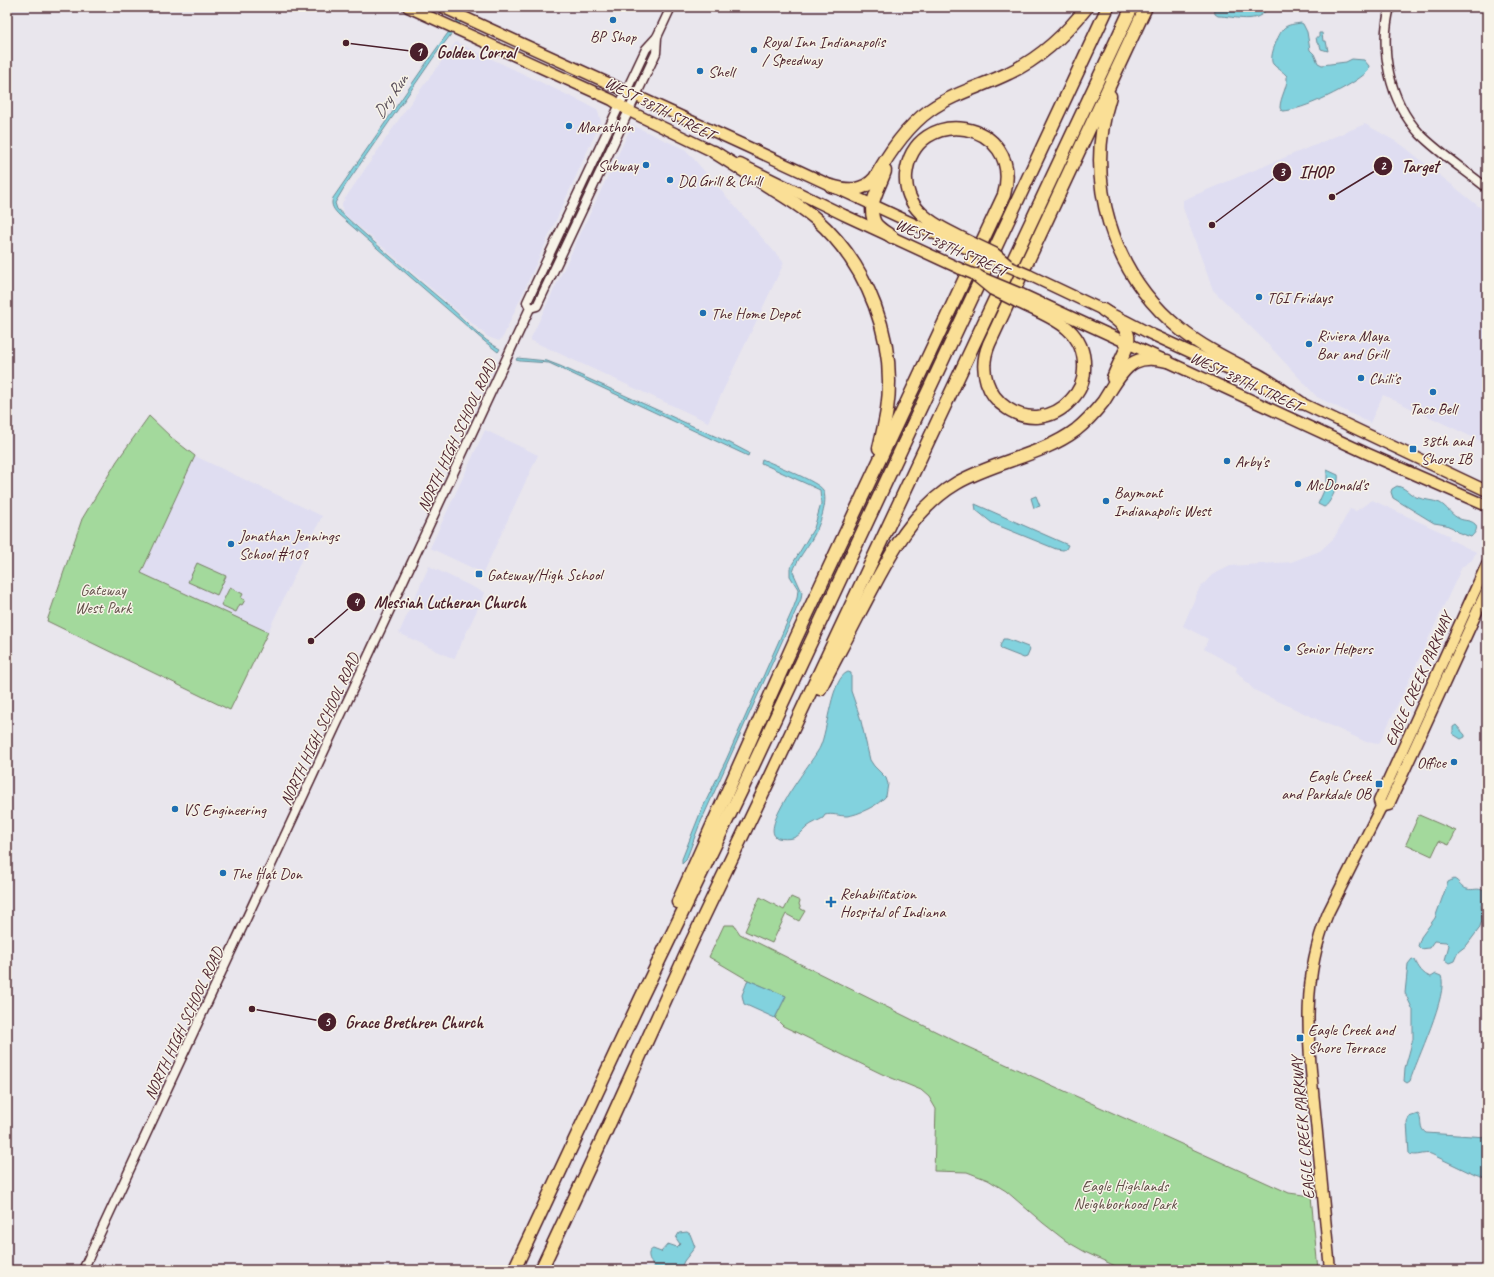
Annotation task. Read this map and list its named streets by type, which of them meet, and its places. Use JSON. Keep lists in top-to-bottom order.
{
  "streets": {
    "main road": ["WEST 38TH STREET", "EAGLE CREEK PARKWAY"],
    "street": ["NORTH HIGH SCHOOL ROAD"]
  },
  "crossings": [
    ["WEST 38TH STREET", "NORTH HIGH SCHOOL ROAD"]
  ],
  "water": ["Dry Run"],
  "parks": ["Gateway West Park", "Eagle Highlands Neighborhood Park"],
  "places": {
    "other": [
      "BP Shop",
      "Golden Corral",
      "Royal Inn Indianapolis / Speedway",
      "Shell",
      "Marathon",
      "Subway",
      "DQ Grill & Chill",
      "Target",
      "IHOP",
      "TGI Fridays",
      "The Home Depot",
      "Riviera Maya Bar and Grill",
      "Chili's",
      "Taco Bell",
      "Arby's",
      "McDonald's",
      "Baymont Indianapolis West",
      "Jonathan Jennings School #109",
      "Messiah Lutheran Church",
      "Senior Helpers",
      "Office",
      "VS Engineering",
      "The Hat Don",
      "Grace Brethren Church"
    ],
    "transit": [
      "38th and Shore IB",
      "Gateway/High School",
      "Eagle Creek and Parkdale OB",
      "Eagle Creek and Shore Terrace"
    ],
    "health": ["Rehabilitation Hospital of Indiana"]
  }
}
